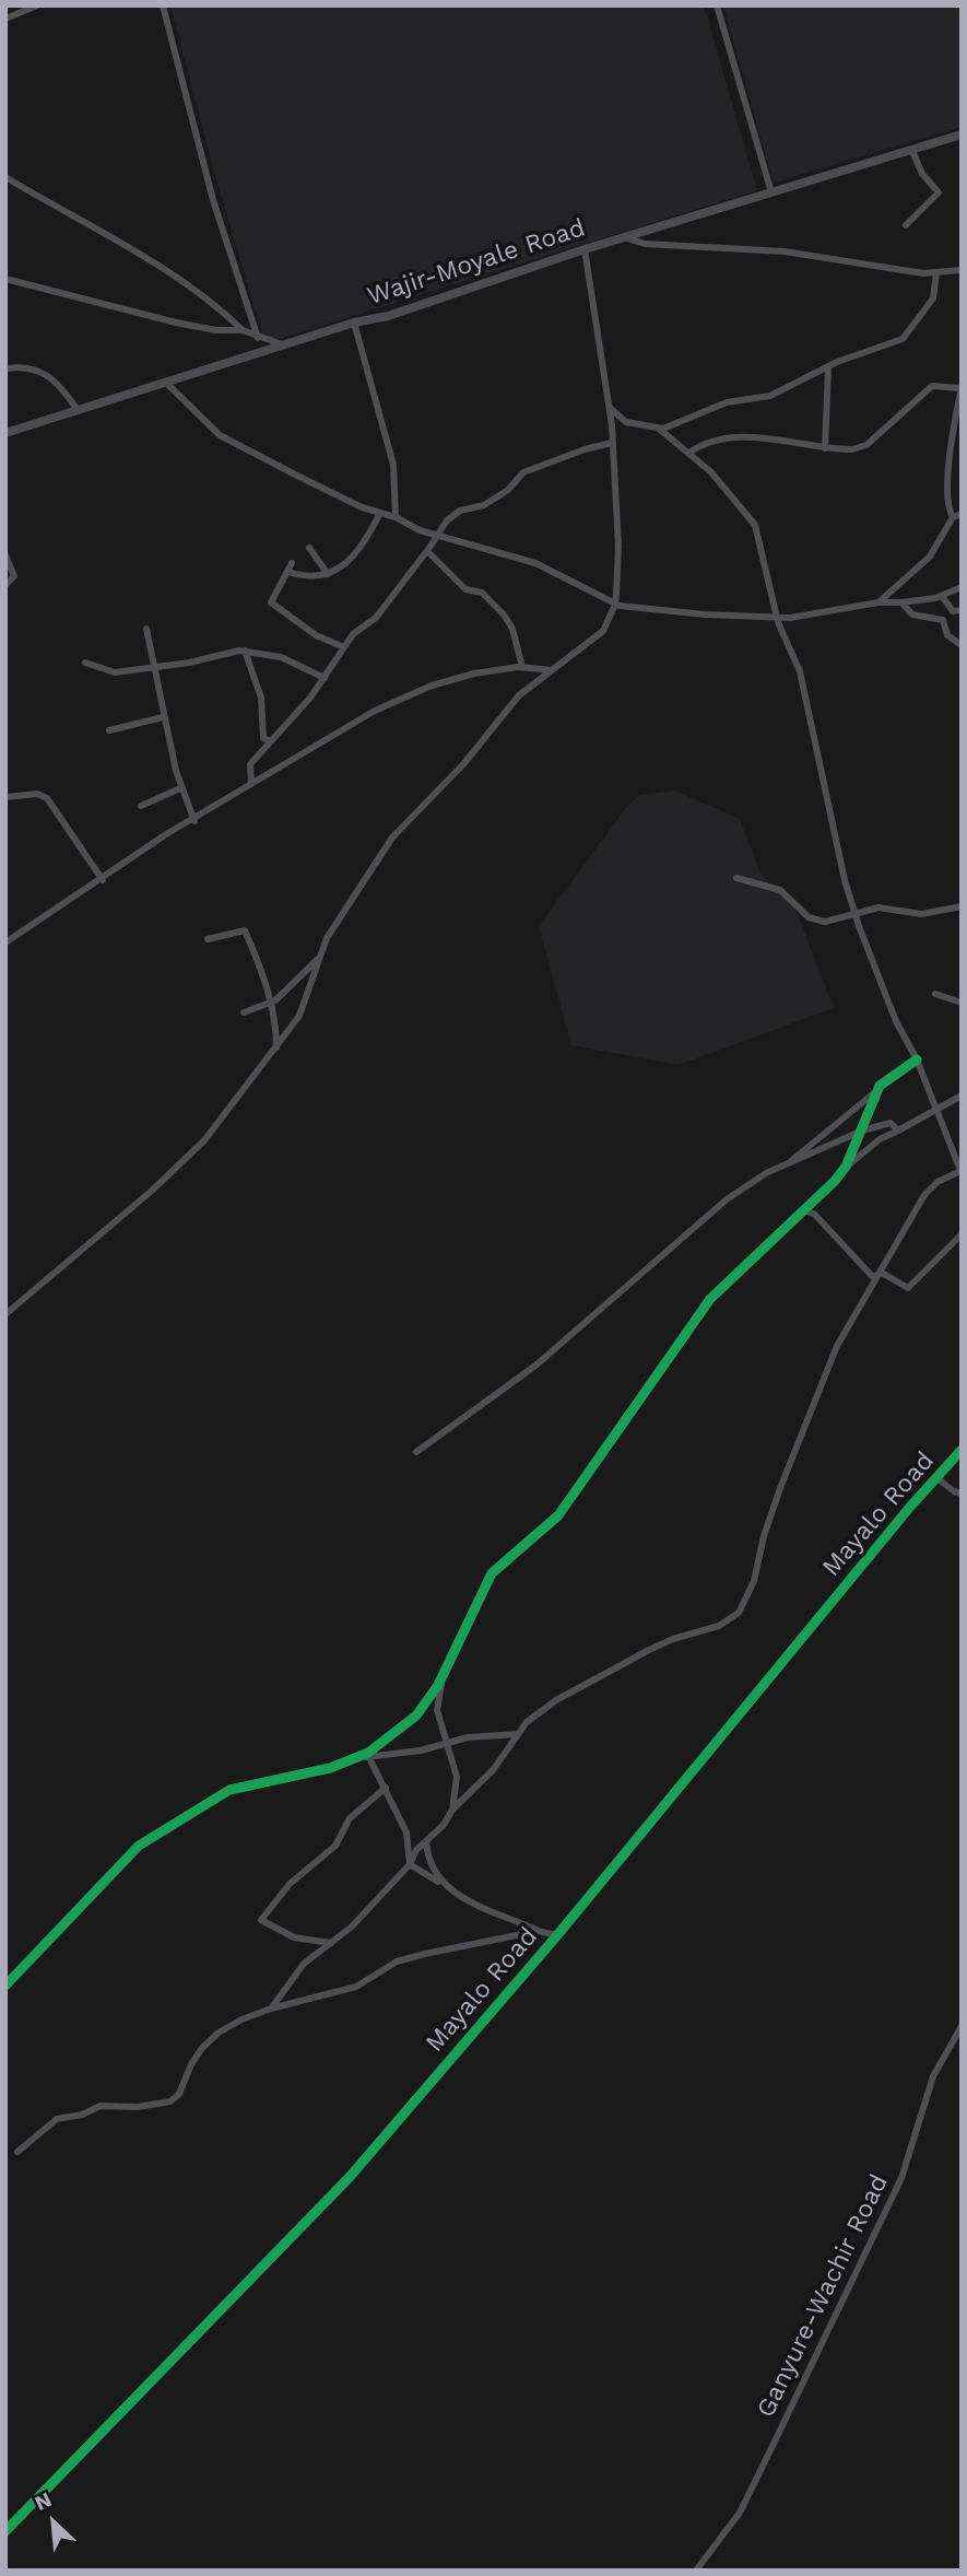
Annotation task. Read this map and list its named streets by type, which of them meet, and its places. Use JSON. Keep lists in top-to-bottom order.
{
  "streets": {
    "main road": ["Wajir-Moyale Road"],
    "street": ["Mayalo Road", "Ganyure-Wachir Road"]
  },
  "north": "top left"
}
